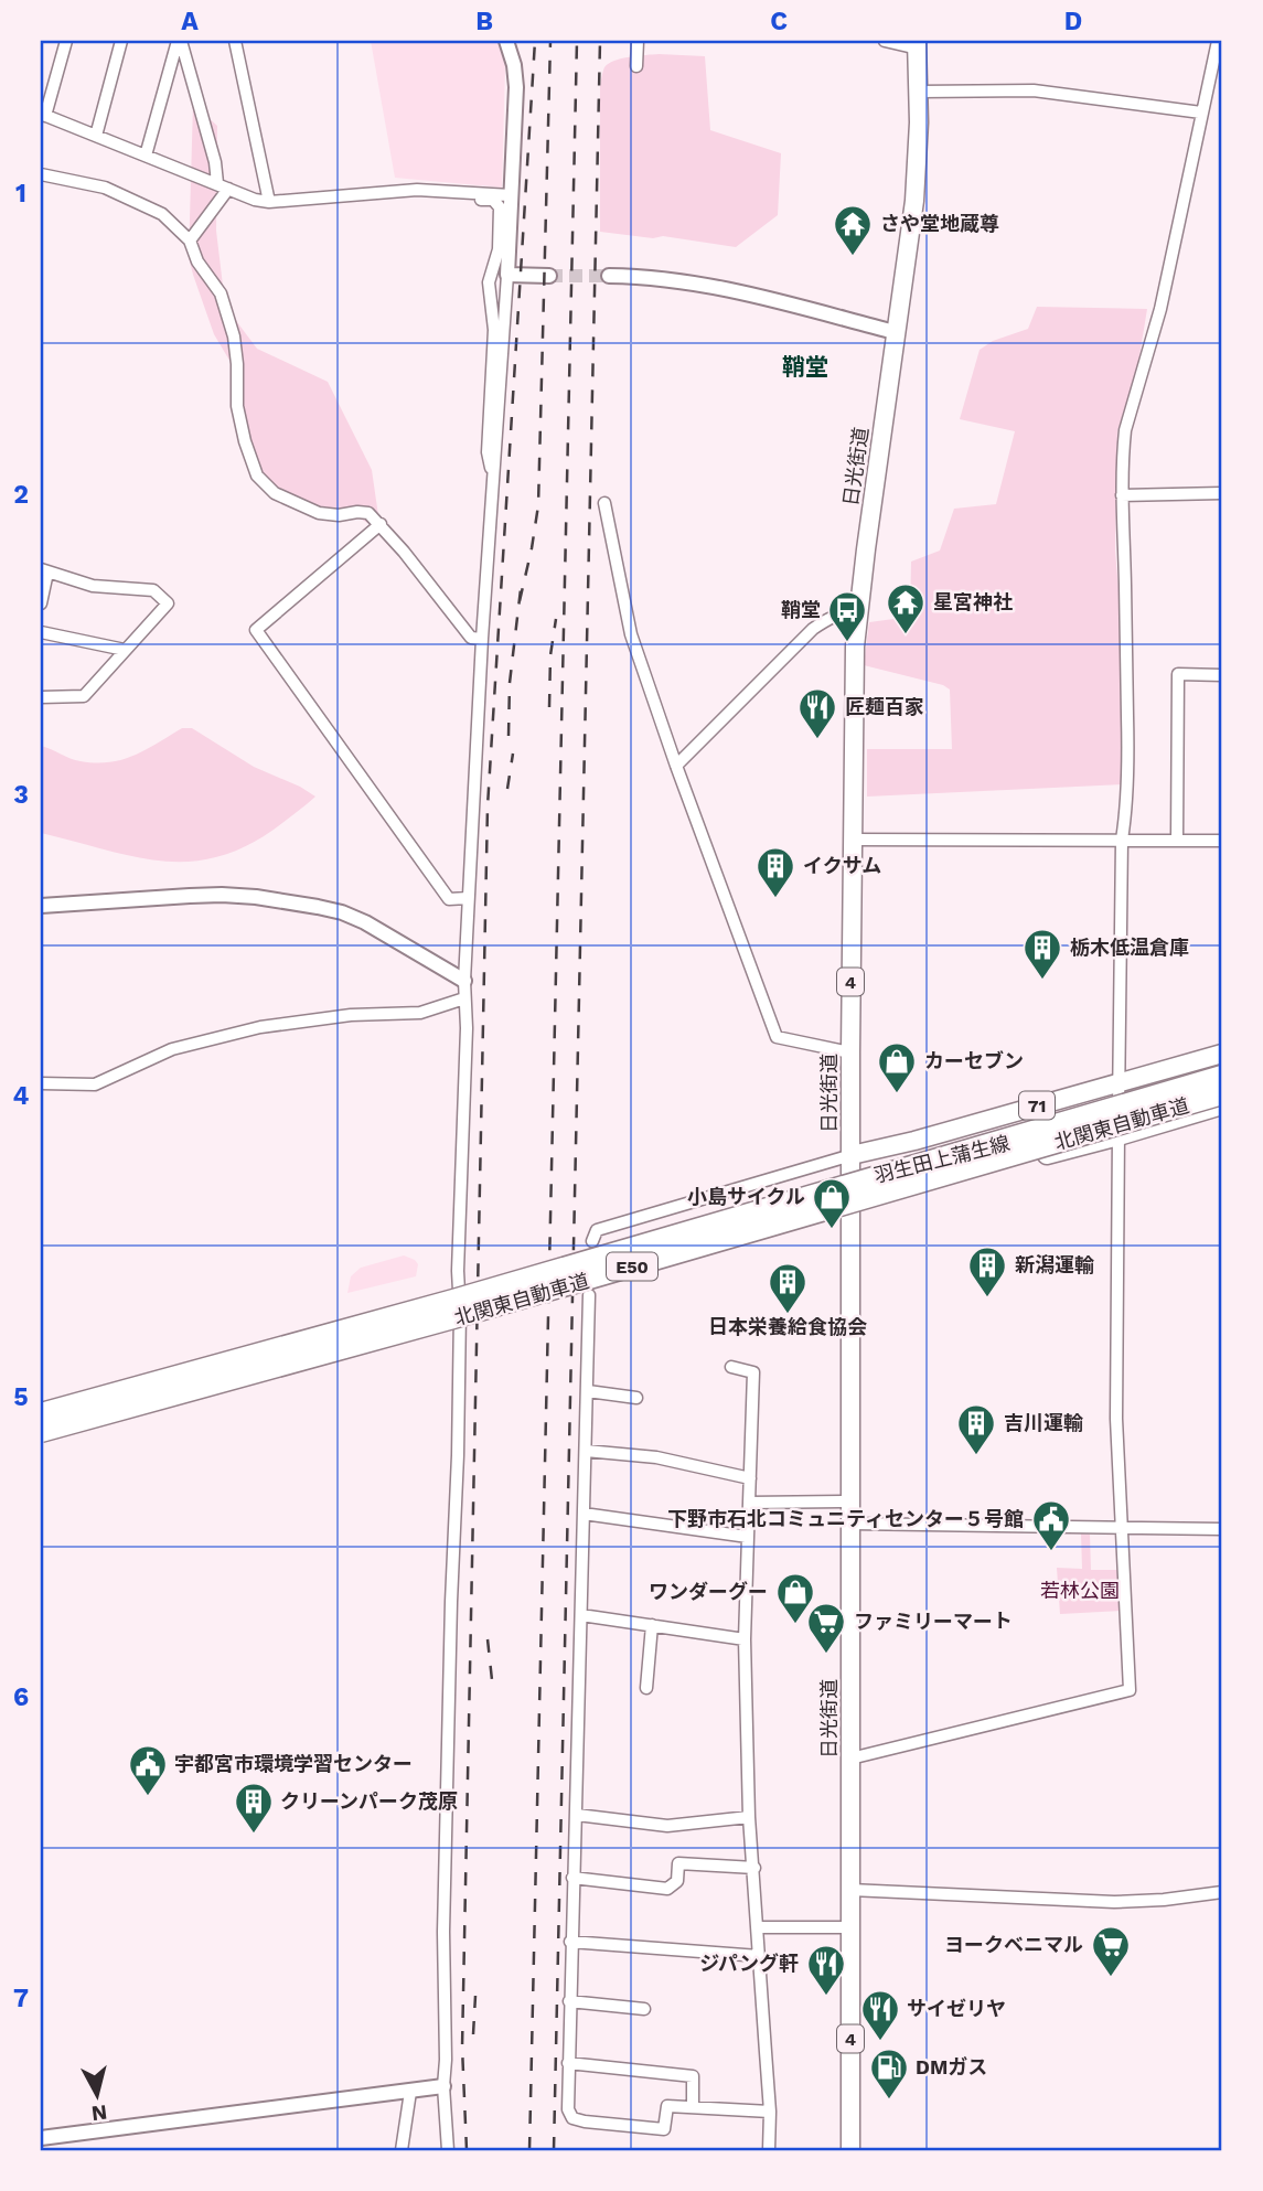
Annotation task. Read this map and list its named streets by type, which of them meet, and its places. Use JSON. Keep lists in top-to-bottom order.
{
  "streets": {
    "highway": ["北関東自動車道", "E50"],
    "main road": [
      "日光街道",
      "4",
      "71",
      "羽生田上蒲生線"
    ]
  },
  "crossings": [
    ["日光街道", "羽生田上蒲生線"]
  ],
  "districts": ["鞘堂"],
  "parks": ["若林公園"],
  "places": {
    "temple": ["さや堂地蔵尊", "星宮神社"],
    "bus stop": ["鞘堂"],
    "restaurant": ["匠麺百家", "ジパング軒", "サイゼリヤ"],
    "building": [
      "イクサム",
      "栃木低温倉庫",
      "新潟運輸",
      "日本栄養給食協会",
      "吉川運輸",
      "クリーンパーク茂原"
    ],
    "shop": ["カーセブン", "小島サイクル", "ワンダーグー"],
    "public building": ["下野市石北コミュニティセンター５号館", "宇都宮市環境学習センター"],
    "supermarket": ["ファミリーマート", "ヨークベニマル"],
    "fuel station": ["DMガス"]
  },
  "north": "bottom",
  "grid": {
    "columns": [
      "A",
      "B",
      "C",
      "D"
    ],
    "rows": [
      "1",
      "2",
      "3",
      "4",
      "5",
      "6",
      "7"
    ]
  }
}
